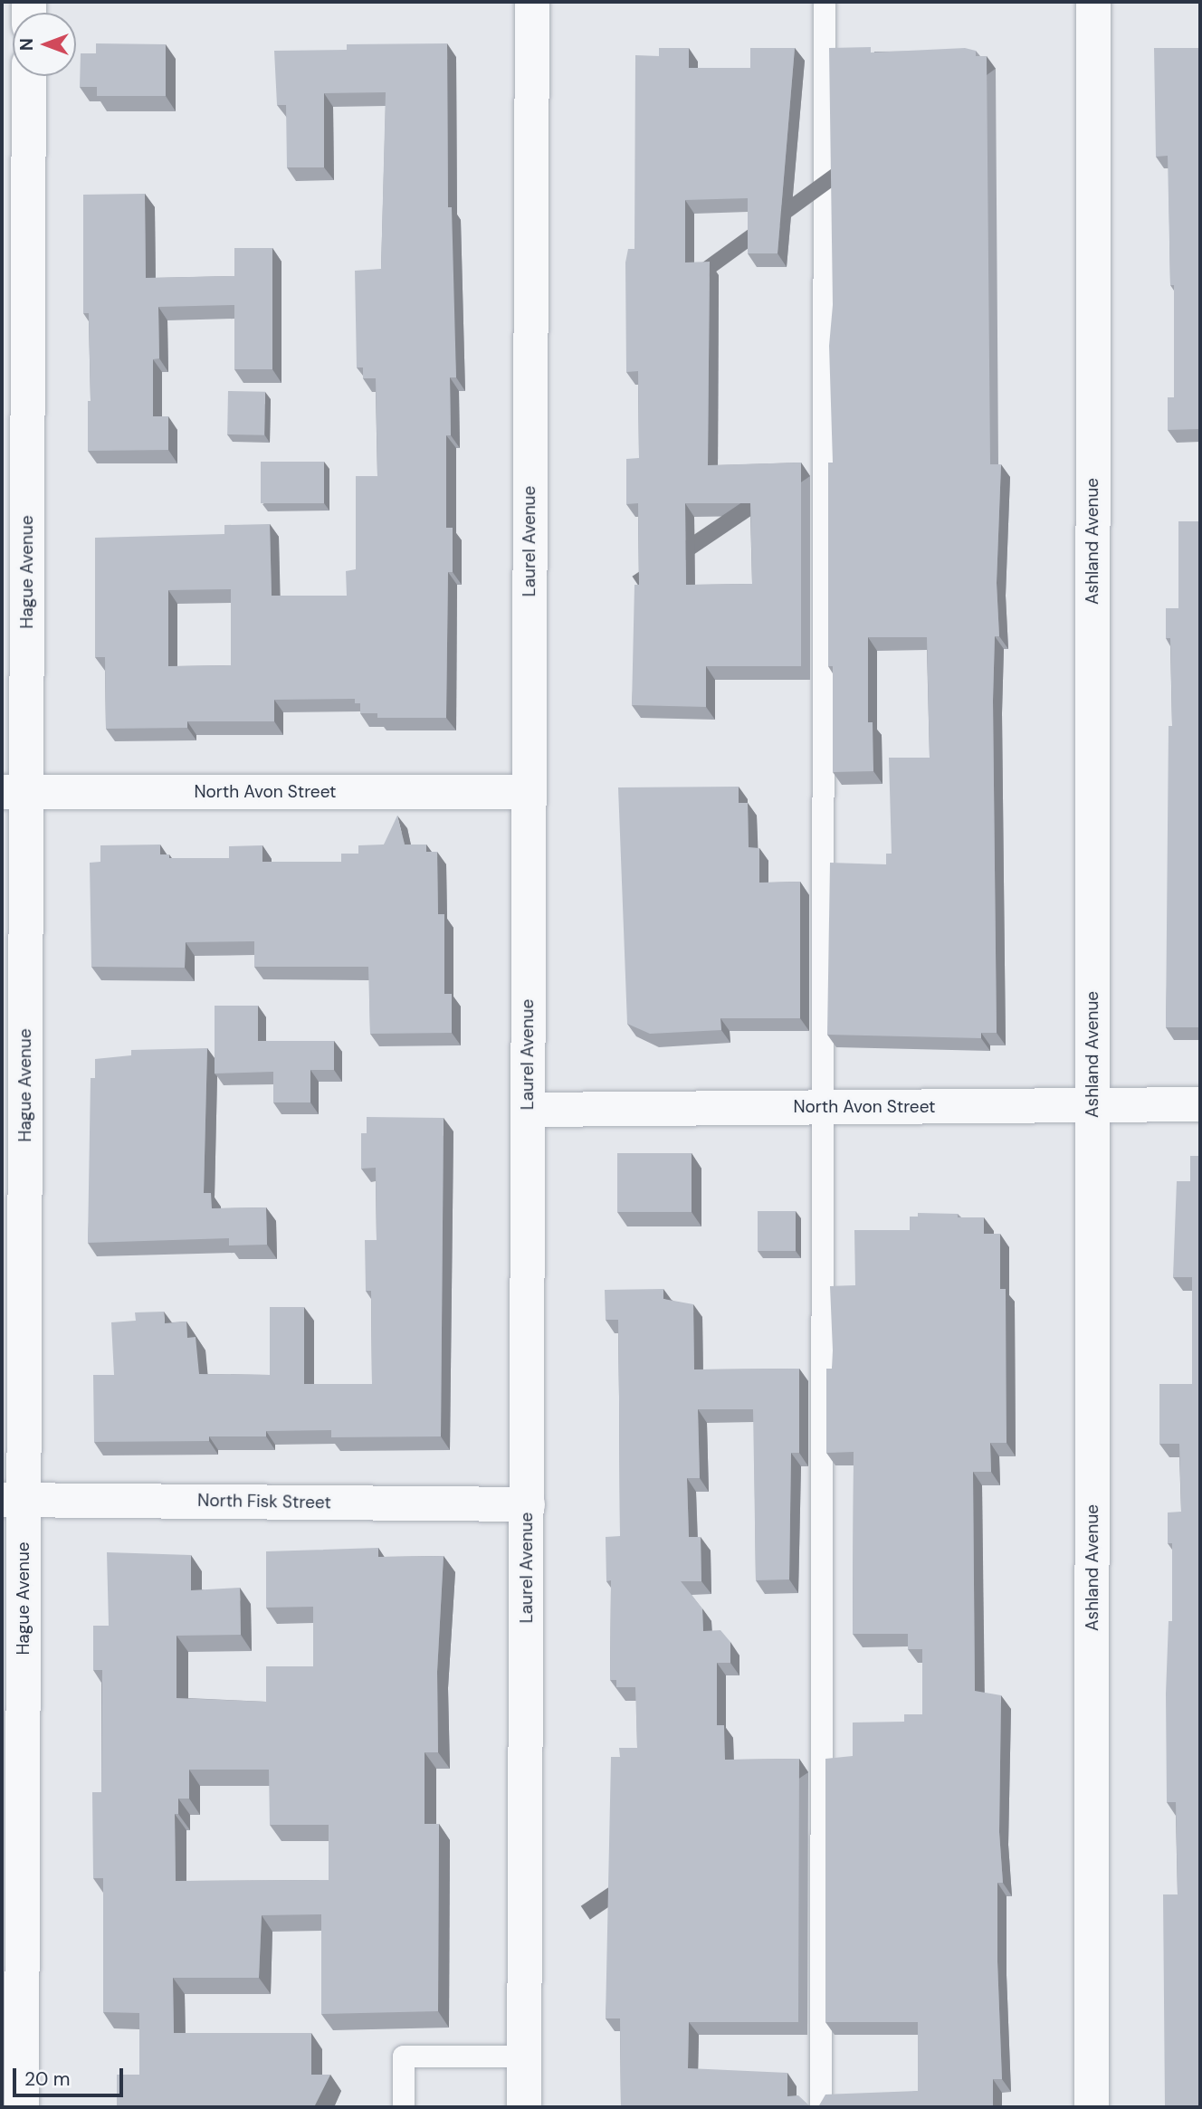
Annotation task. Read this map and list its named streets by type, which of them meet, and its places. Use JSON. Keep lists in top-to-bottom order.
{
  "streets": {
    "street": [
      "Laurel Avenue",
      "Ashland Avenue",
      "Hague Avenue",
      "North Avon Street",
      "North Fisk Street"
    ]
  },
  "crossings": [
    ["Laurel Avenue", "North Avon Street"],
    ["Laurel Avenue", "North Fisk Street"],
    ["Ashland Avenue", "North Avon Street"],
    ["Hague Avenue", "North Avon Street"],
    ["Hague Avenue", "North Fisk Street"]
  ],
  "scale_bar": "20 m",
  "north": "left"
}
